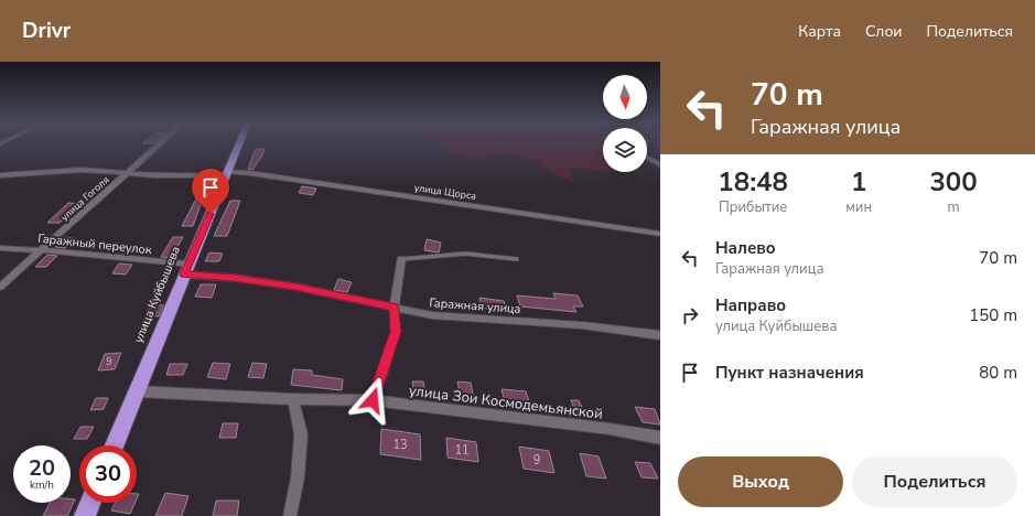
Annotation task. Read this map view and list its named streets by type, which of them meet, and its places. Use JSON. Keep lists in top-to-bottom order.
{
  "streets": {
    "highway": ["улица Куйбышева"],
    "street": [
      "улица Щорса",
      "улица Гоголя",
      "Гаражный переулок",
      "Гаражная улица",
      "улица Зои Космодемьянской"
    ]
  },
  "crossings": [
    ["улица Щорса", "улица Гоголя"],
    ["улица Щорса", "улица Куйбышева"],
    ["улица Гоголя", "Гаражный переулок"],
    ["Гаражный переулок", "улица Куйбышева"],
    ["Гаражный переулок", "Гаражная улица"],
    ["улица Куйбышева", "Гаражная улица"],
    ["улица Куйбышева", "улица Зои Космодемьянской"]
  ],
  "house_numbers": [
    "9",
    "13",
    "11",
    "9"
  ],
  "north": "bottom",
  "page": {
    "header": "Drivr",
    "nav": ["Карта", "Слои", "Поделиться"],
    "turn": ["70 m", "Гаражная улица"],
    "eta": [
      "18:48",
      "Прибытие",
      "1",
      "мин",
      "300",
      "m"
    ],
    "list": [
      {
        "name": "Налево",
        "note": "Гаражная улица",
        "value": "70 m"
      },
      {
        "name": "Направо",
        "note": "улица Куйбышева",
        "value": "150 m"
      },
      {
        "name": "Пункт назначения",
        "value": "80 m"
      }
    ],
    "speed": "20 km/h",
    "limit": "30",
    "buttons": ["Выход", "Поделиться"]
  }
}
